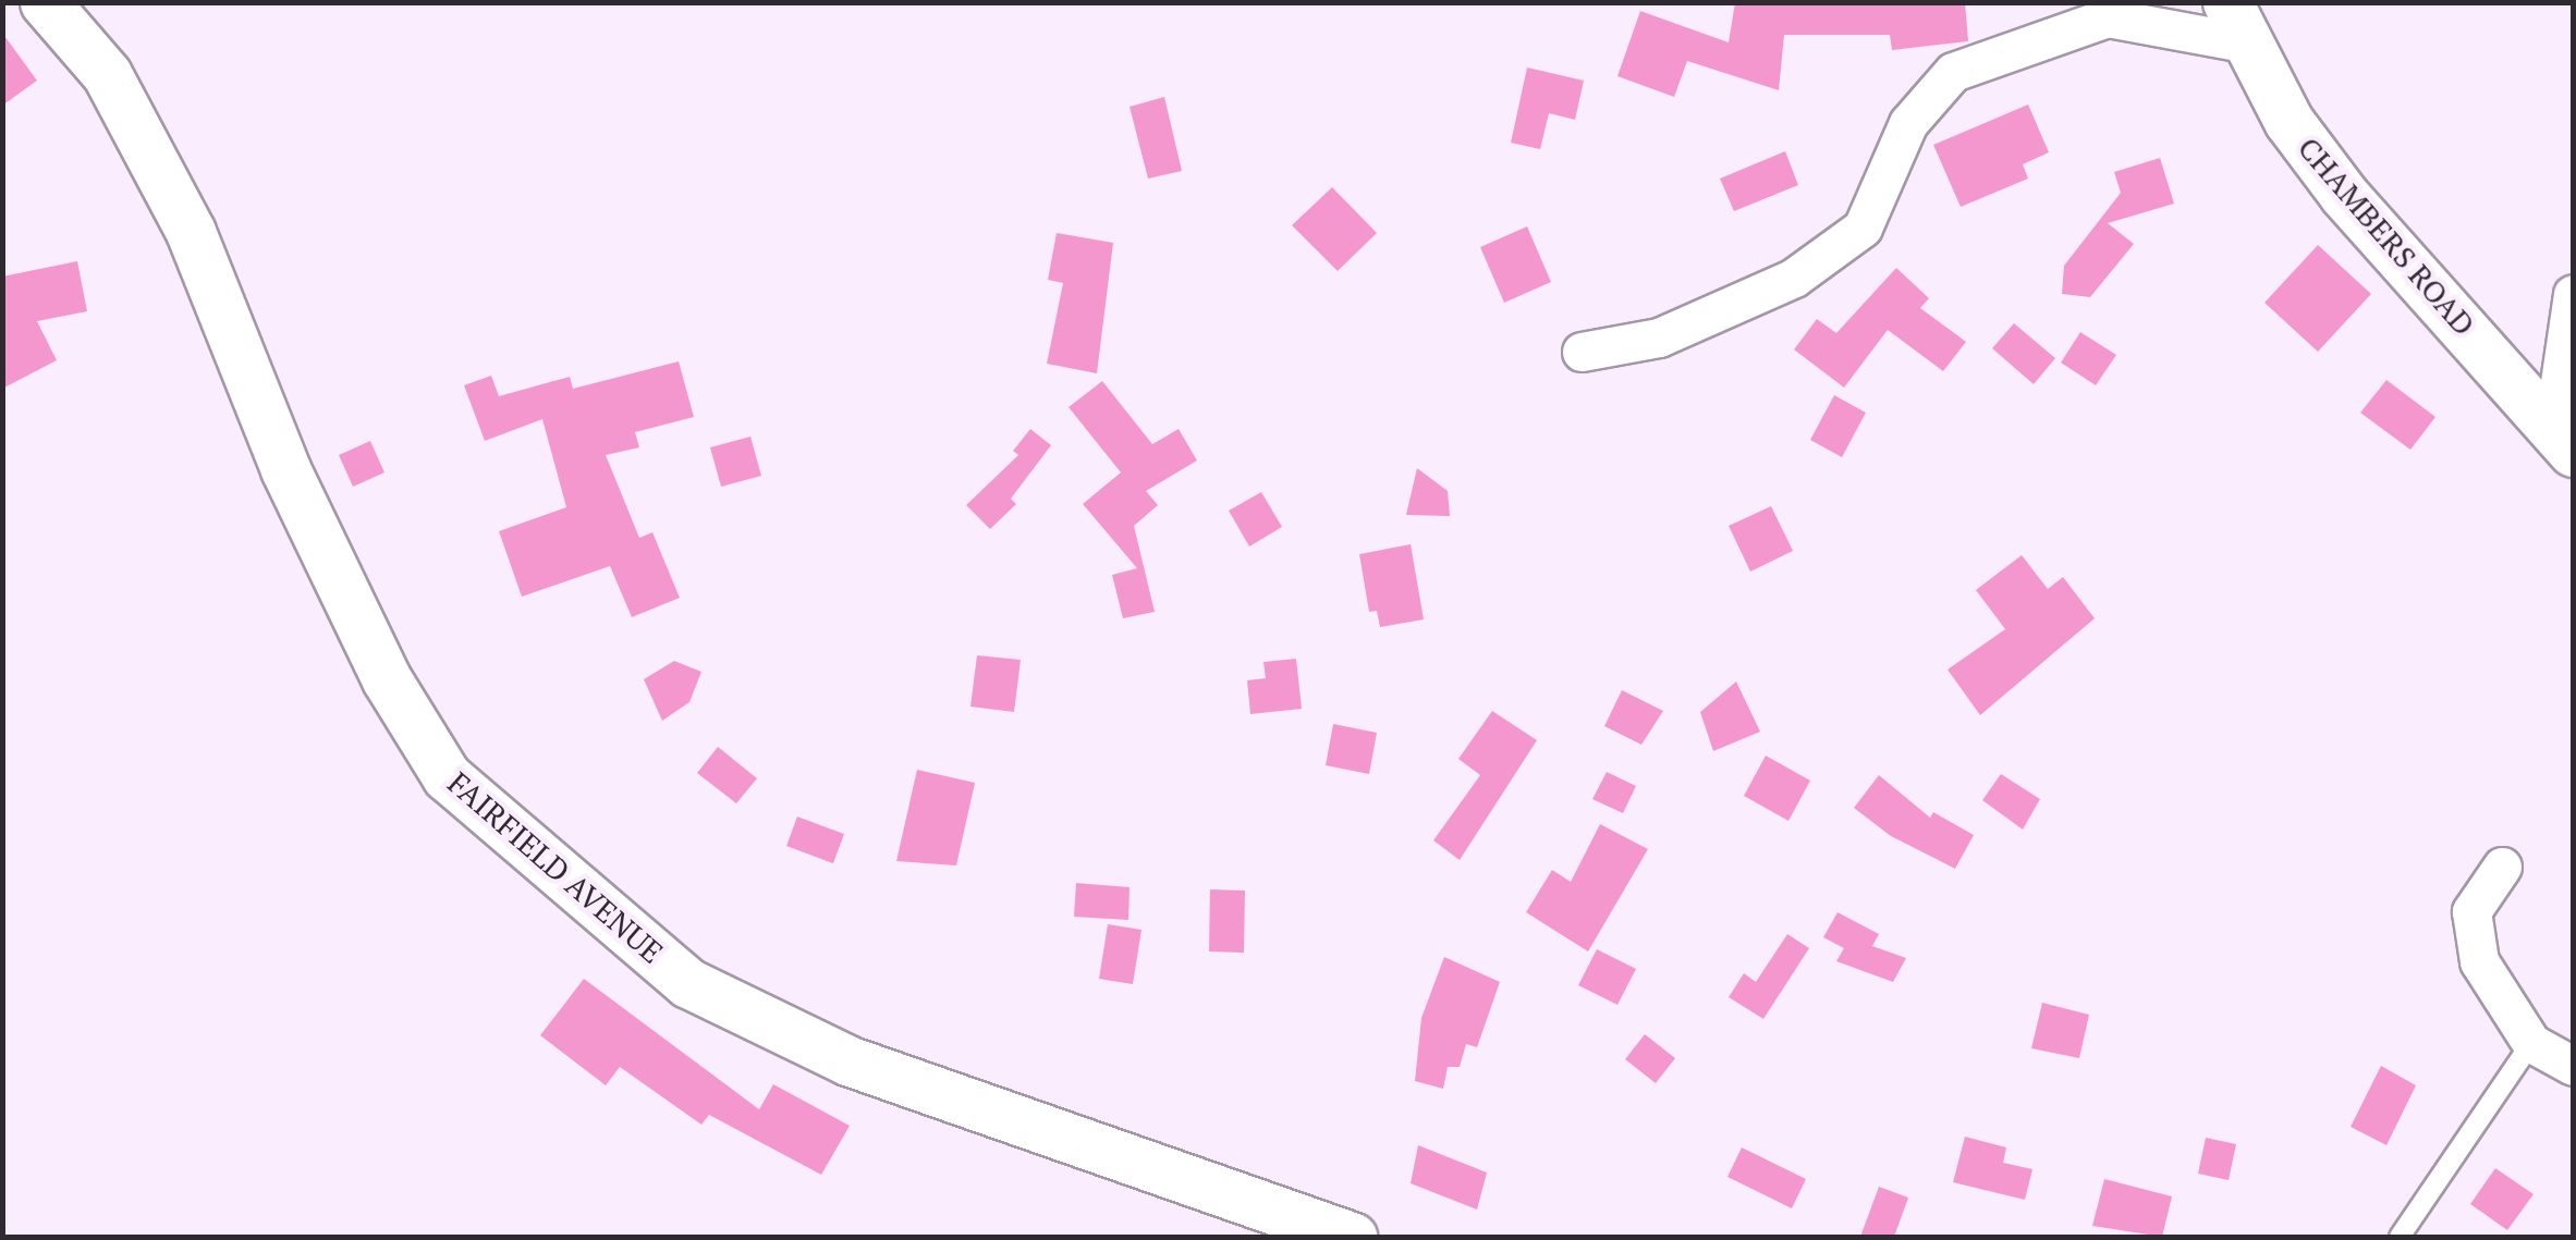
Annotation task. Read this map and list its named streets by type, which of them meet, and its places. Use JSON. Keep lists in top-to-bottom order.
{
  "streets": {
    "street": ["CHAMBERS ROAD", "FAIRFIELD AVENUE"]
  }
}
